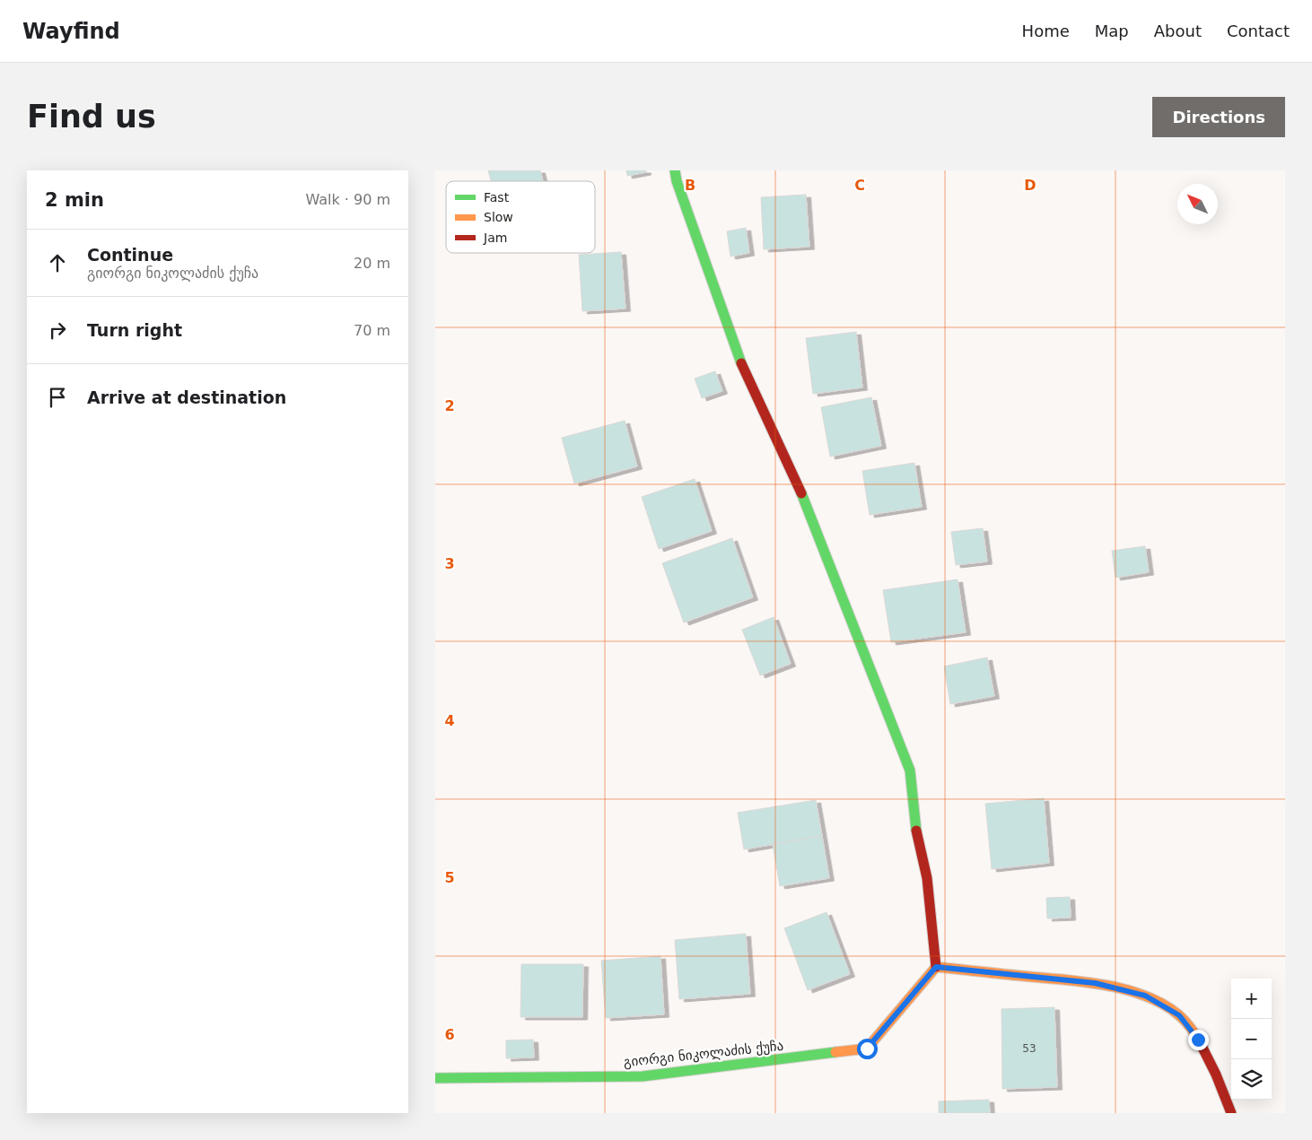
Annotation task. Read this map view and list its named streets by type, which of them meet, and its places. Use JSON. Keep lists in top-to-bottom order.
{
  "streets": {
    "street": ["გიორგი ნიკოლაძის ქუჩა"]
  },
  "house_numbers": ["53"],
  "legend": ["Fast", "Slow", "Jam"],
  "north": "top left",
  "page": {
    "header": "Wayfind",
    "nav": [
      "Home",
      "Map",
      "About",
      "Contact"
    ],
    "buttons": "Directions",
    "title": "Find us",
    "heading": ["2 min", "Walk · 90 m"],
    "list": [
      ["Continue", "გიორგი ნიკოლაძის ქუჩა", "20 m"],
      ["Turn right", "70 m"],
      "Arrive at destination"
    ],
    "map_buttons": ["+", "−"]
  },
  "grid": {
    "columns": ["B", "C", "D"],
    "rows": [
      "2",
      "3",
      "4",
      "5",
      "6"
    ]
  }
}
